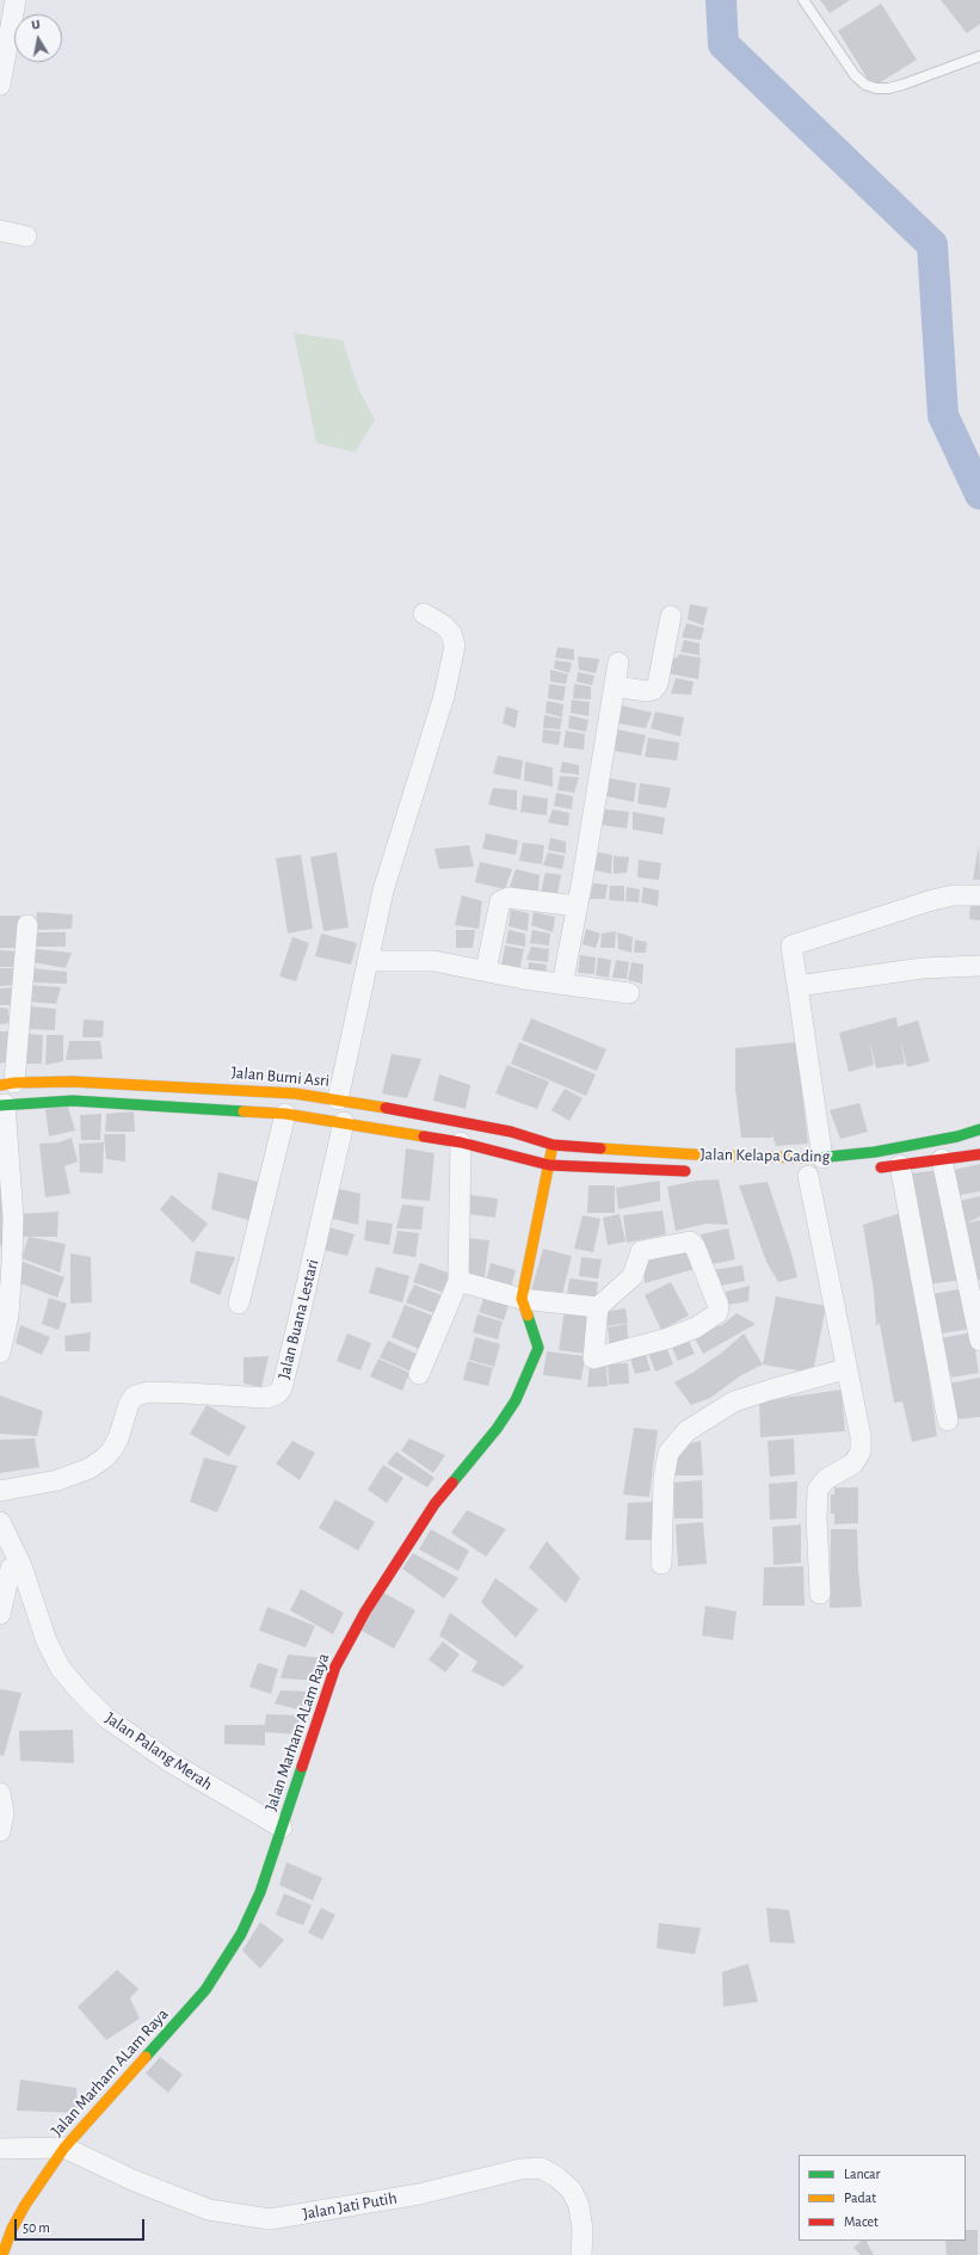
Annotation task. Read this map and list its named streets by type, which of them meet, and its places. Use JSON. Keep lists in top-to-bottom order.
{
  "streets": {
    "street": [
      "Jalan Bumi Asri",
      "Jalan Kelapa Gading",
      "Jalan Buana Lestari",
      "Jalan Marham ALam Raya",
      "Jalan Palang Merah",
      "Jalan Jati Putih"
    ]
  },
  "crossings": [
    ["Jalan Bumi Asri", "Jalan Kelapa Gading"],
    ["Jalan Bumi Asri", "Jalan Marham ALam Raya"],
    ["Jalan Kelapa Gading", "Jalan Marham ALam Raya"],
    ["Jalan Marham ALam Raya", "Jalan Palang Merah"],
    ["Jalan Marham ALam Raya", "Jalan Jati Putih"]
  ],
  "legend": ["Lancar", "Padat", "Macet"],
  "scale_bar": "50 m",
  "north": "top"
}
